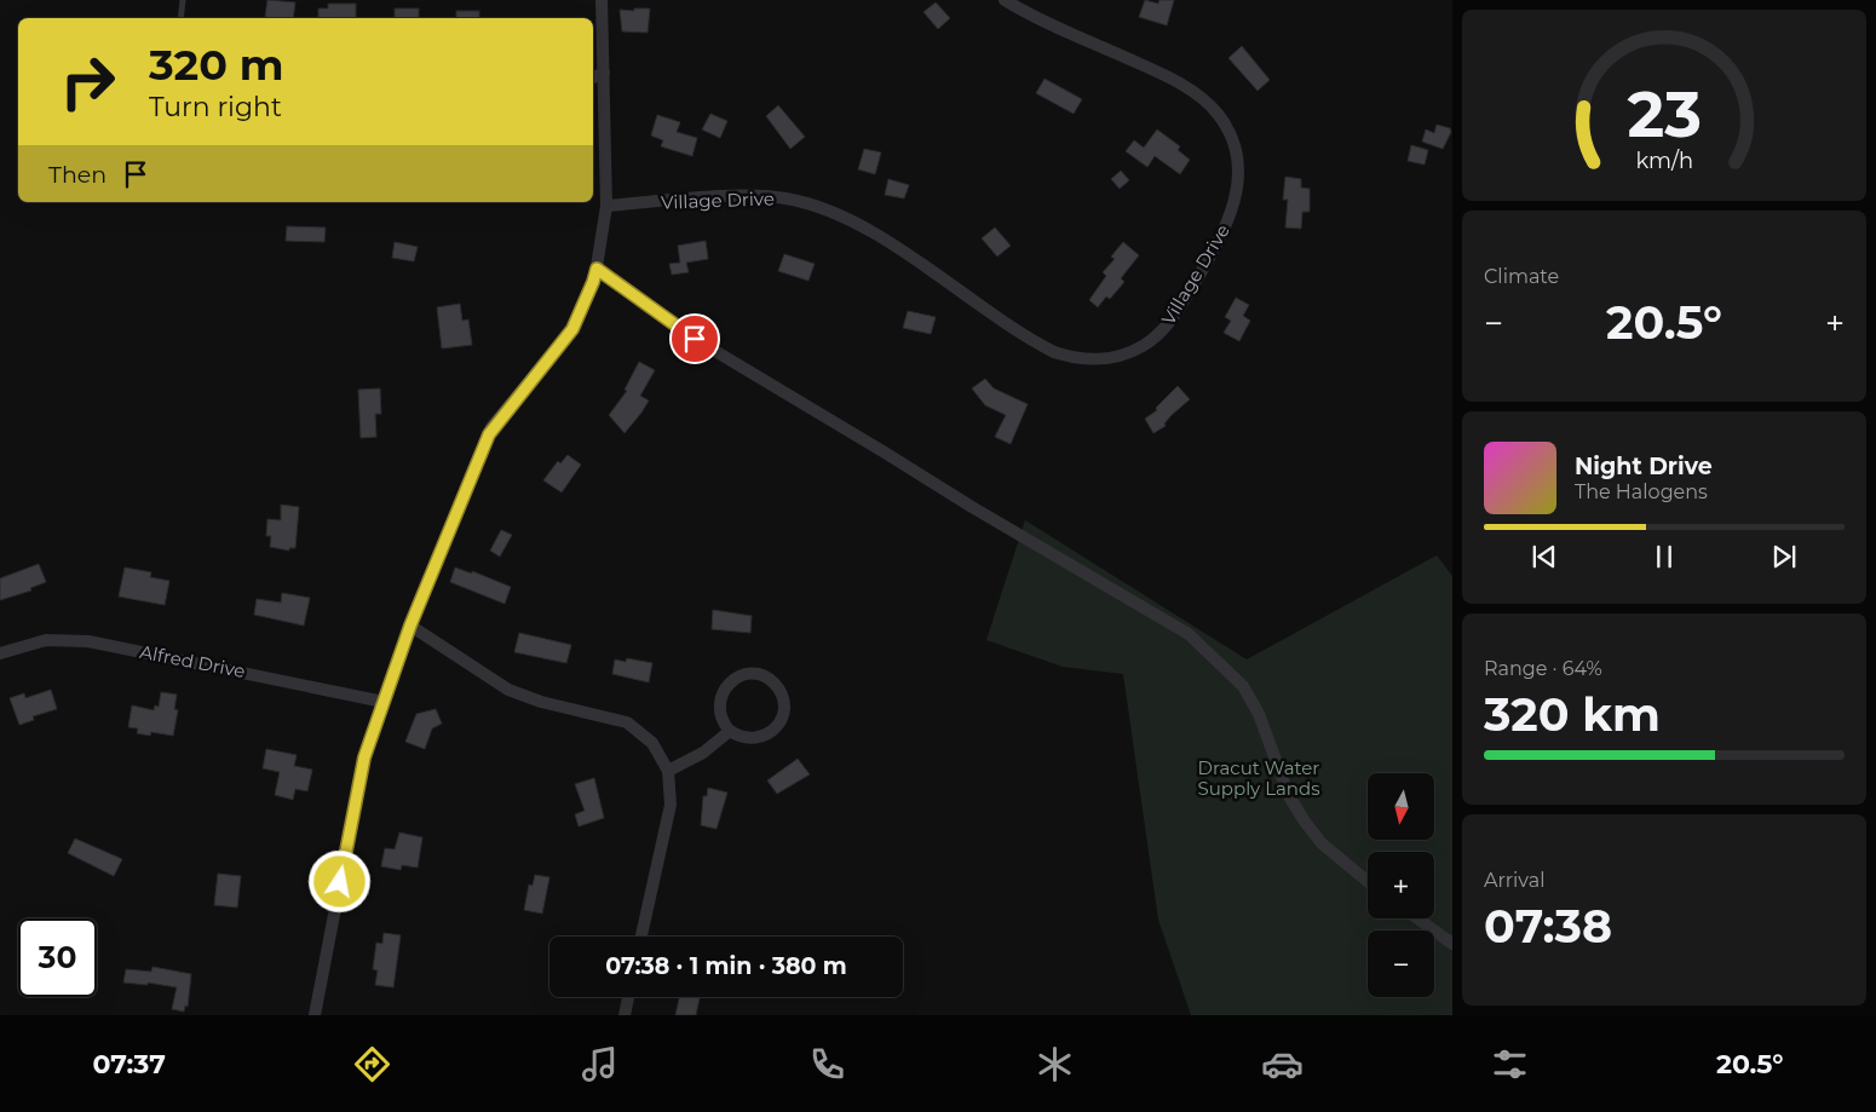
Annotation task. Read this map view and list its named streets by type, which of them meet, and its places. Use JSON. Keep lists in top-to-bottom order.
{
  "streets": {
    "street": ["Village Drive", "Alfred Drive"]
  },
  "parks": ["Dracut Water Supply Lands"],
  "north": "bottom",
  "page": {
    "turn": ["320 m", "Turn right"],
    "then": "Then",
    "tile": [
      "Climate",
      ["Range · 64%", "320 km"],
      ["Arrival", "07:38"]
    ],
    "heat": ["−", "20.5°", "+"],
    "song": ["Night Drive", "The Halogens"],
    "map_buttons": ["+", "−"],
    "limit": "30",
    "trip": "07:38 · 1 min · 380 m",
    "tabs": ["07:37", "20.5°"],
    "gauge": ["23", "km/h"]
  }
}
